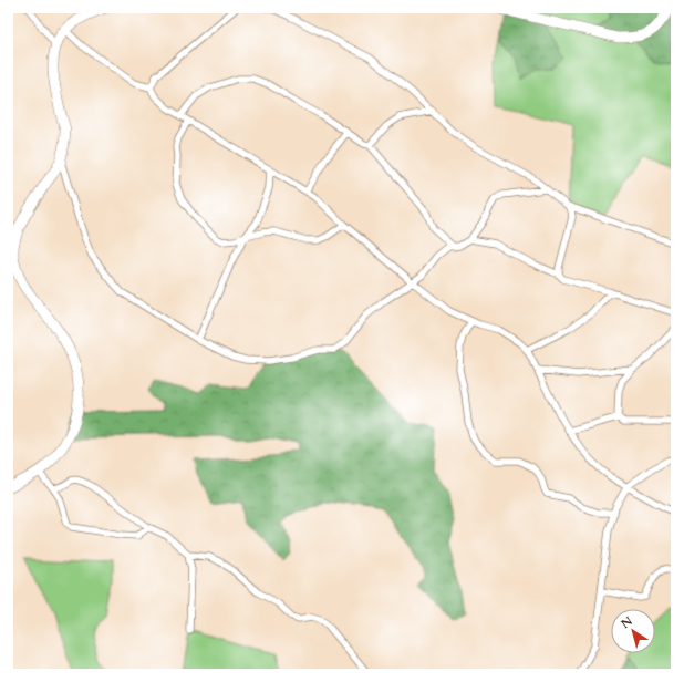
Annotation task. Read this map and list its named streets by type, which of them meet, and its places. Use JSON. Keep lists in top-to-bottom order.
{
  "north": "top left"
}
